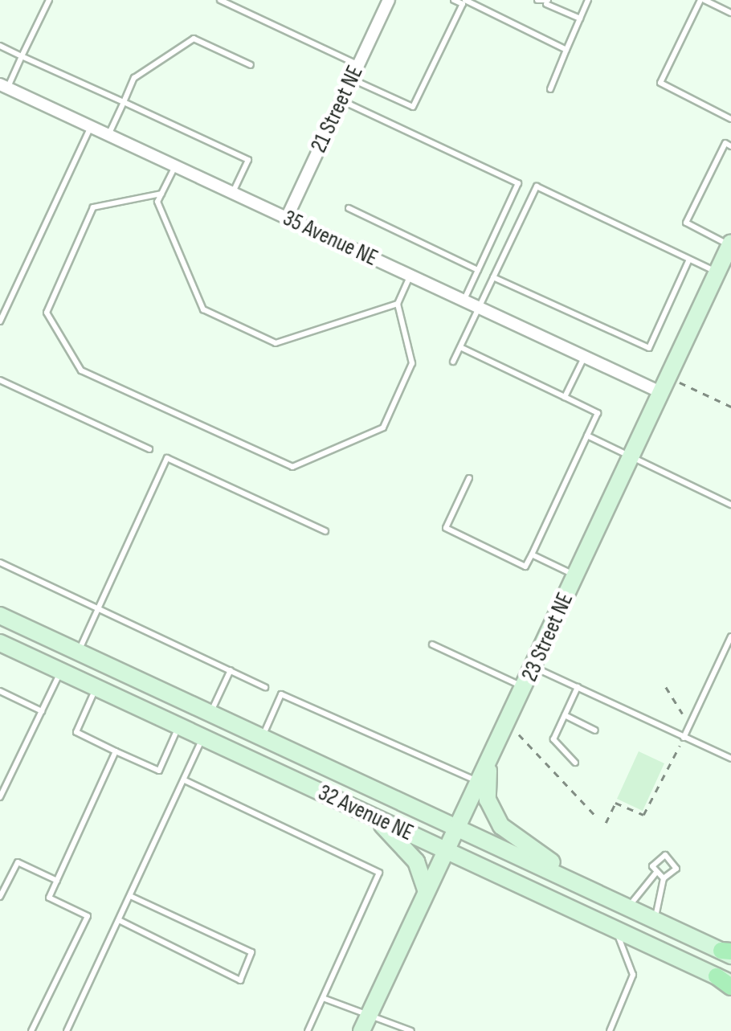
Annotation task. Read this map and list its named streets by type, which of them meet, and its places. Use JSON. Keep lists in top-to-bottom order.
{
  "streets": {
    "main road": ["23 Street NE", "32 Avenue NE"],
    "street": ["21 Street NE", "35 Avenue NE"]
  },
  "crossings": [
    ["21 Street NE", "35 Avenue NE"],
    ["35 Avenue NE", "23 Street NE"],
    ["23 Street NE", "32 Avenue NE"]
  ]
}
